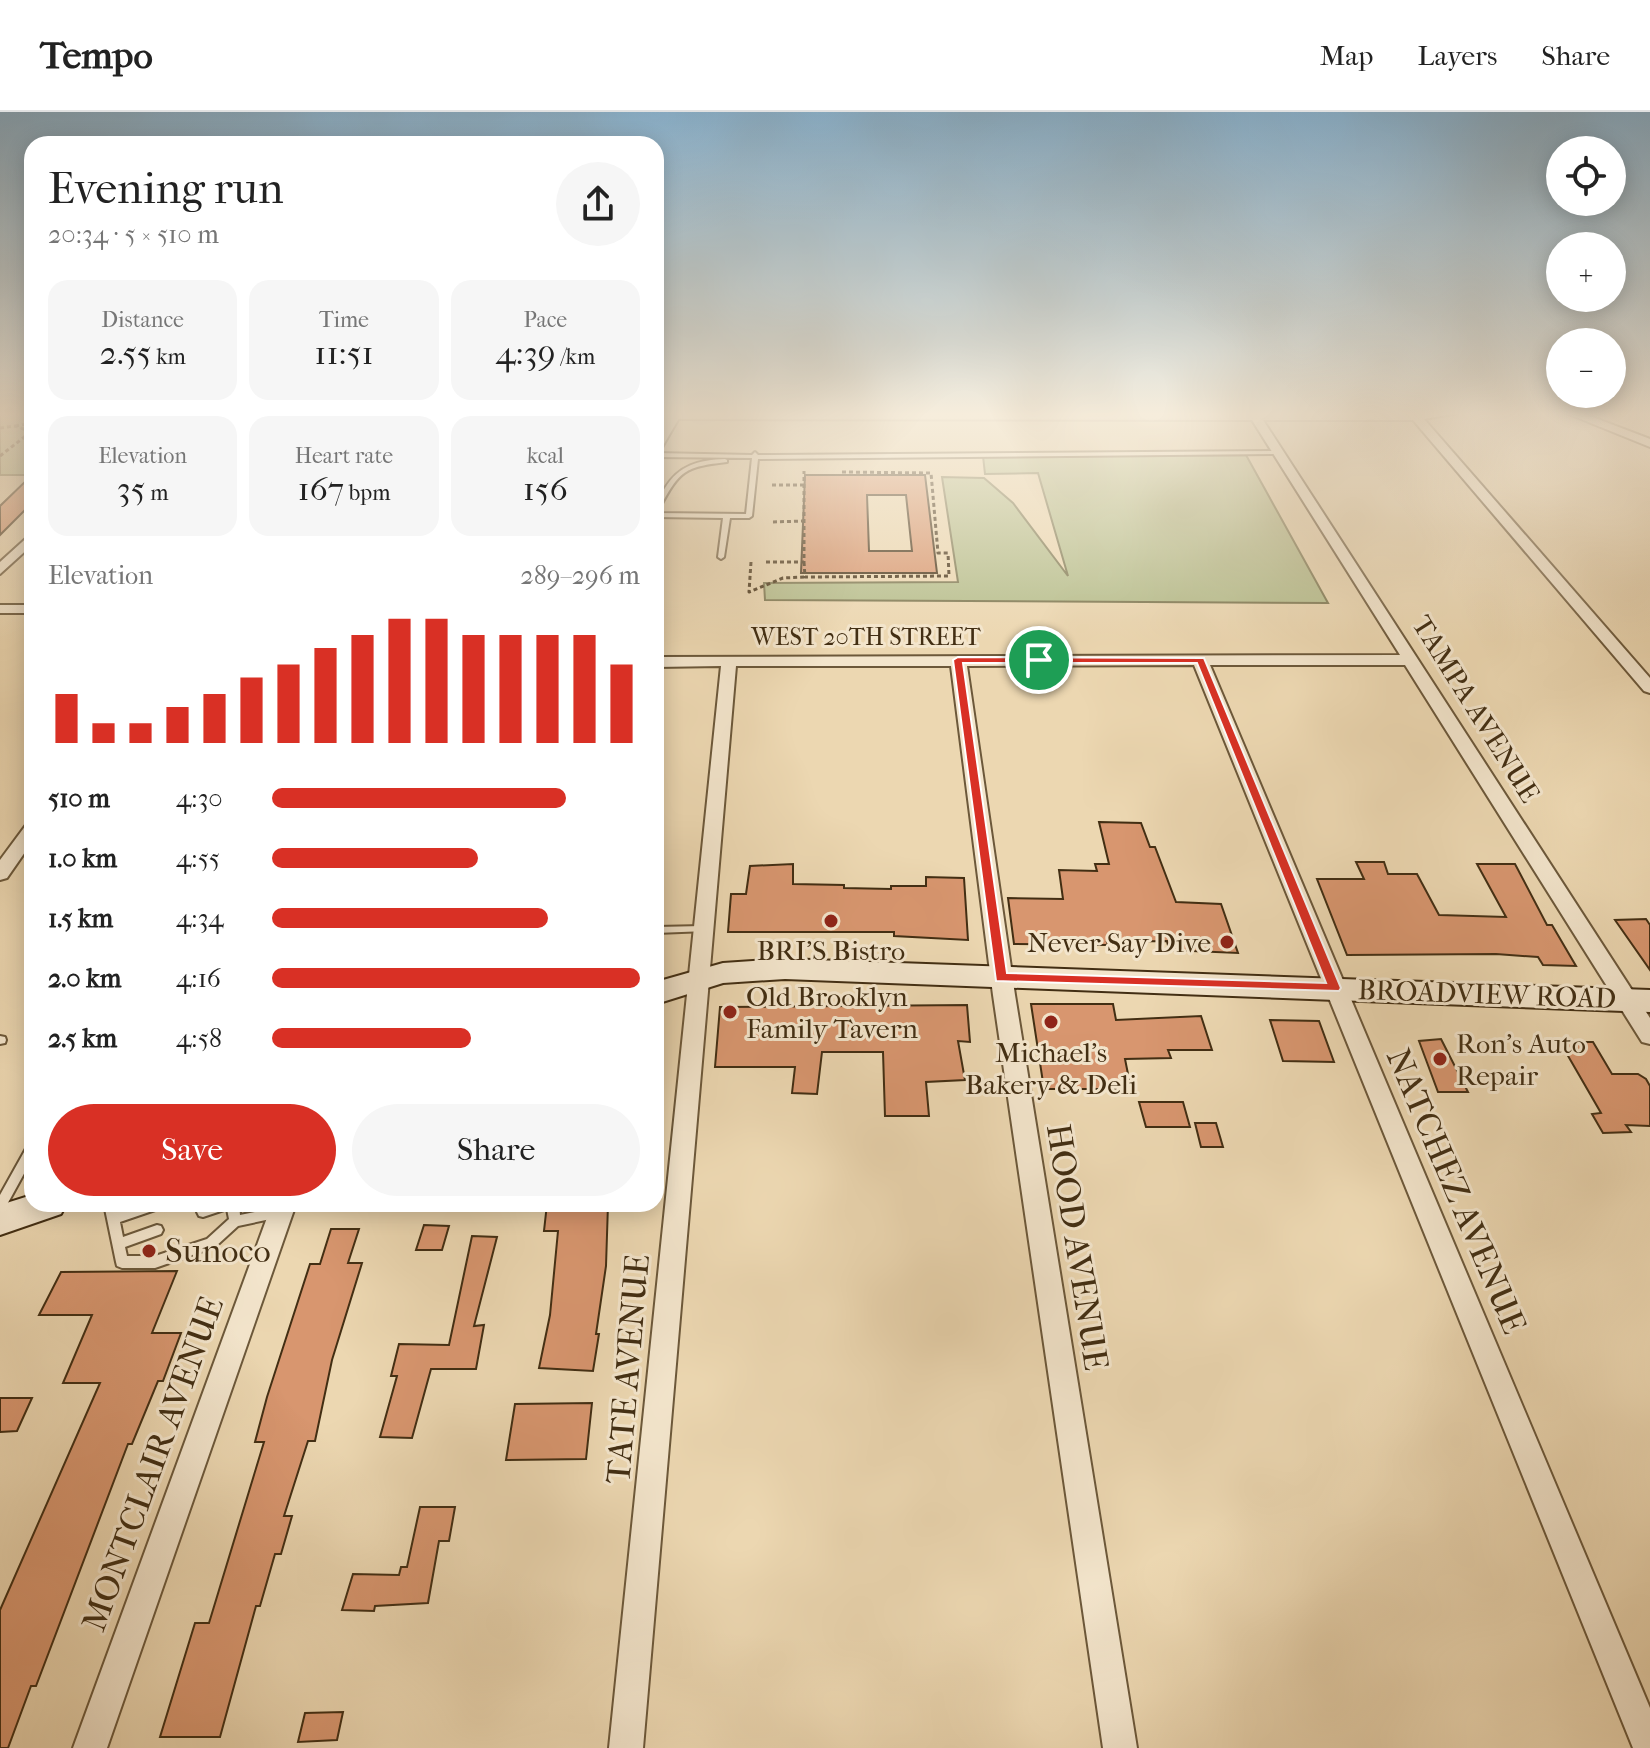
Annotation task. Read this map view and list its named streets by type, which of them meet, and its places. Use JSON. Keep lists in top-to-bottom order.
{
  "streets": {
    "main road": ["BROADVIEW ROAD"],
    "street": [
      "WEST 20TH STREET",
      "TAMPA AVENUE",
      "NATCHEZ AVENUE",
      "HOOD AVENUE",
      "TATE AVENUE",
      "MONTCLAIR AVENUE"
    ]
  },
  "crossings": [
    ["WEST 20TH STREET", "TAMPA AVENUE"],
    ["WEST 20TH STREET", "NATCHEZ AVENUE"],
    ["WEST 20TH STREET", "HOOD AVENUE"],
    ["WEST 20TH STREET", "TATE AVENUE"],
    ["TAMPA AVENUE", "BROADVIEW ROAD"],
    ["BROADVIEW ROAD", "NATCHEZ AVENUE"],
    ["BROADVIEW ROAD", "HOOD AVENUE"],
    ["BROADVIEW ROAD", "TATE AVENUE"]
  ],
  "places": [
    "BRI'S Bistro",
    "Never Say Dive",
    "Old Brooklyn Family Tavern",
    "Michael's Bakery & Deli",
    "Ron's Auto Repair",
    "Sunoco"
  ],
  "page": {
    "header": "Tempo",
    "nav": ["Map", "Layers", "Share"],
    "map_buttons": ["+", "−"],
    "heading": ["Evening run", "20:34 · 5 × 510 m"],
    "stats": [
      ["Distance", "2.55 km"],
      ["Time", "11:51"],
      ["Pace", "4:39 /km"],
      ["Elevation", "35 m"],
      ["Heart rate", "167 bpm"],
      ["kcal", "156"]
    ],
    "chart": ["Elevation", "289–296 m"],
    "list": [
      {
        "name": "510 m",
        "note": "4:30"
      },
      {
        "name": "1.0 km",
        "note": "4:55"
      },
      {
        "name": "1.5 km",
        "note": "4:34"
      },
      {
        "name": "2.0 km",
        "note": "4:16"
      },
      {
        "name": "2.5 km",
        "note": "4:58"
      }
    ],
    "buttons": ["Save", "Share"]
  }
}
